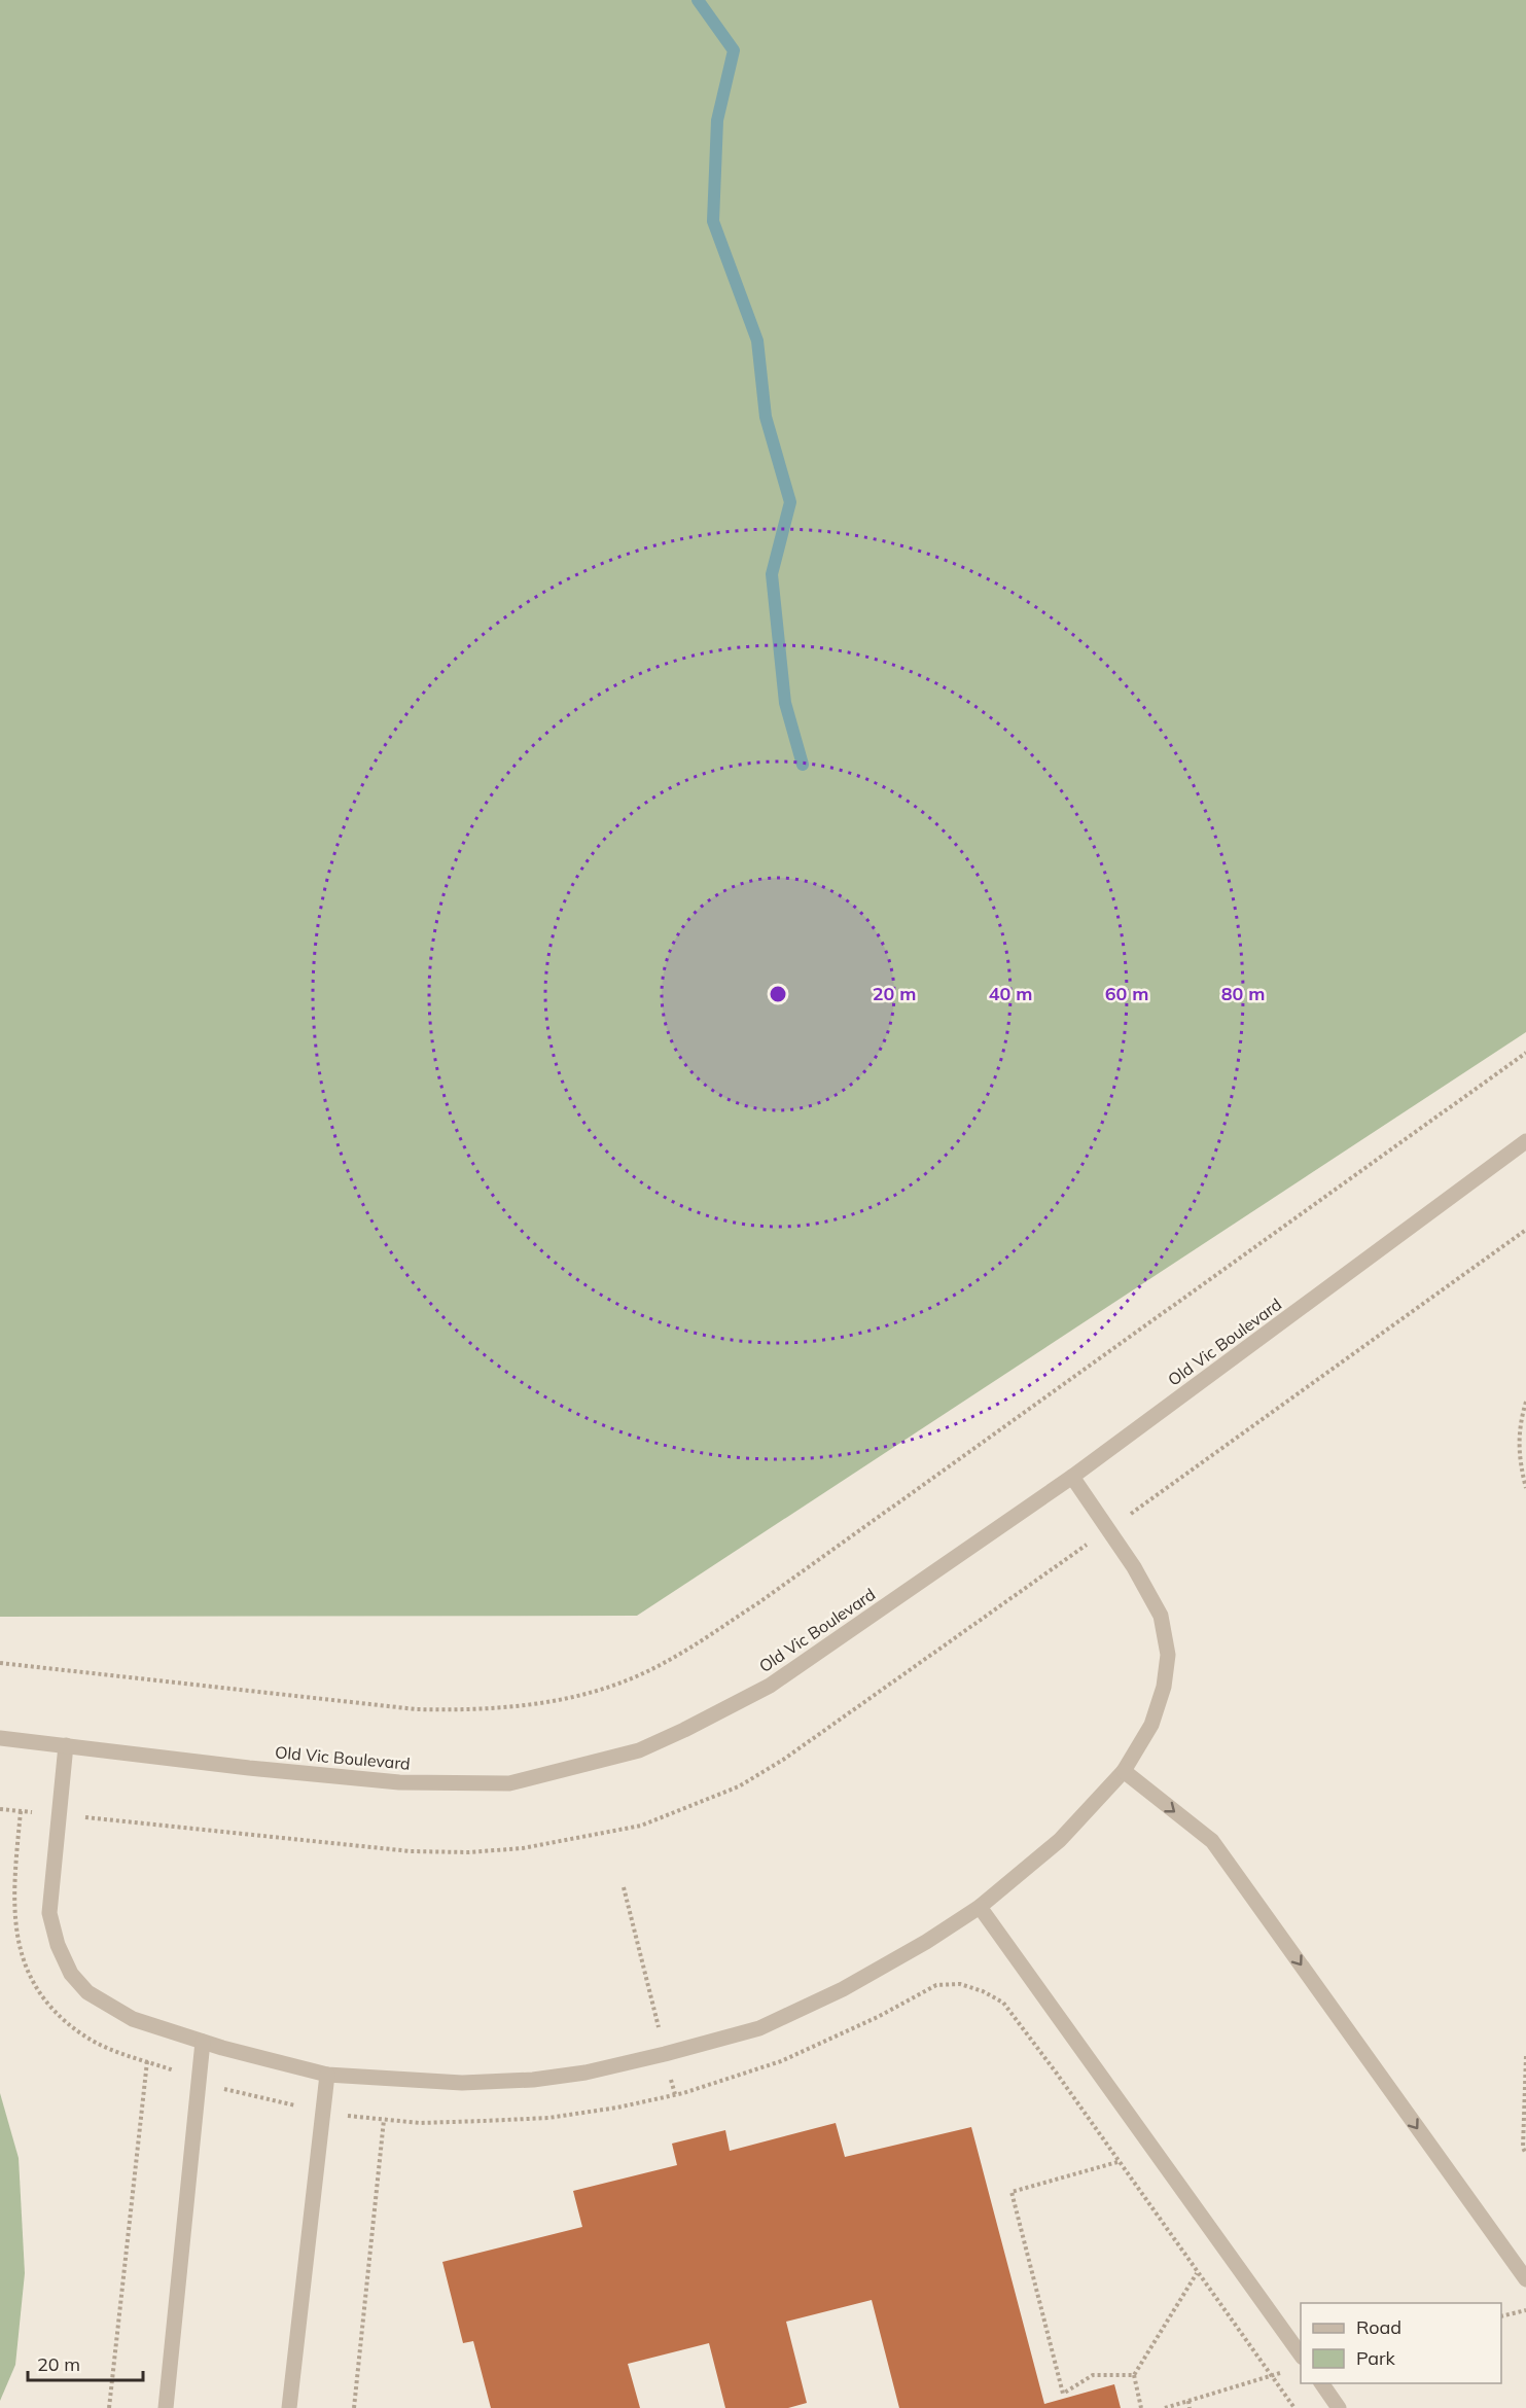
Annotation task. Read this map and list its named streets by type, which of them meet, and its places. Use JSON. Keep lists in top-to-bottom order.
{
  "streets": {
    "street": ["Old Vic Boulevard"]
  },
  "legend": ["Road", "Park"],
  "scale_bar": "20 m",
  "rings": [
    "20 m",
    "40 m",
    "60 m",
    "80 m"
  ]
}
